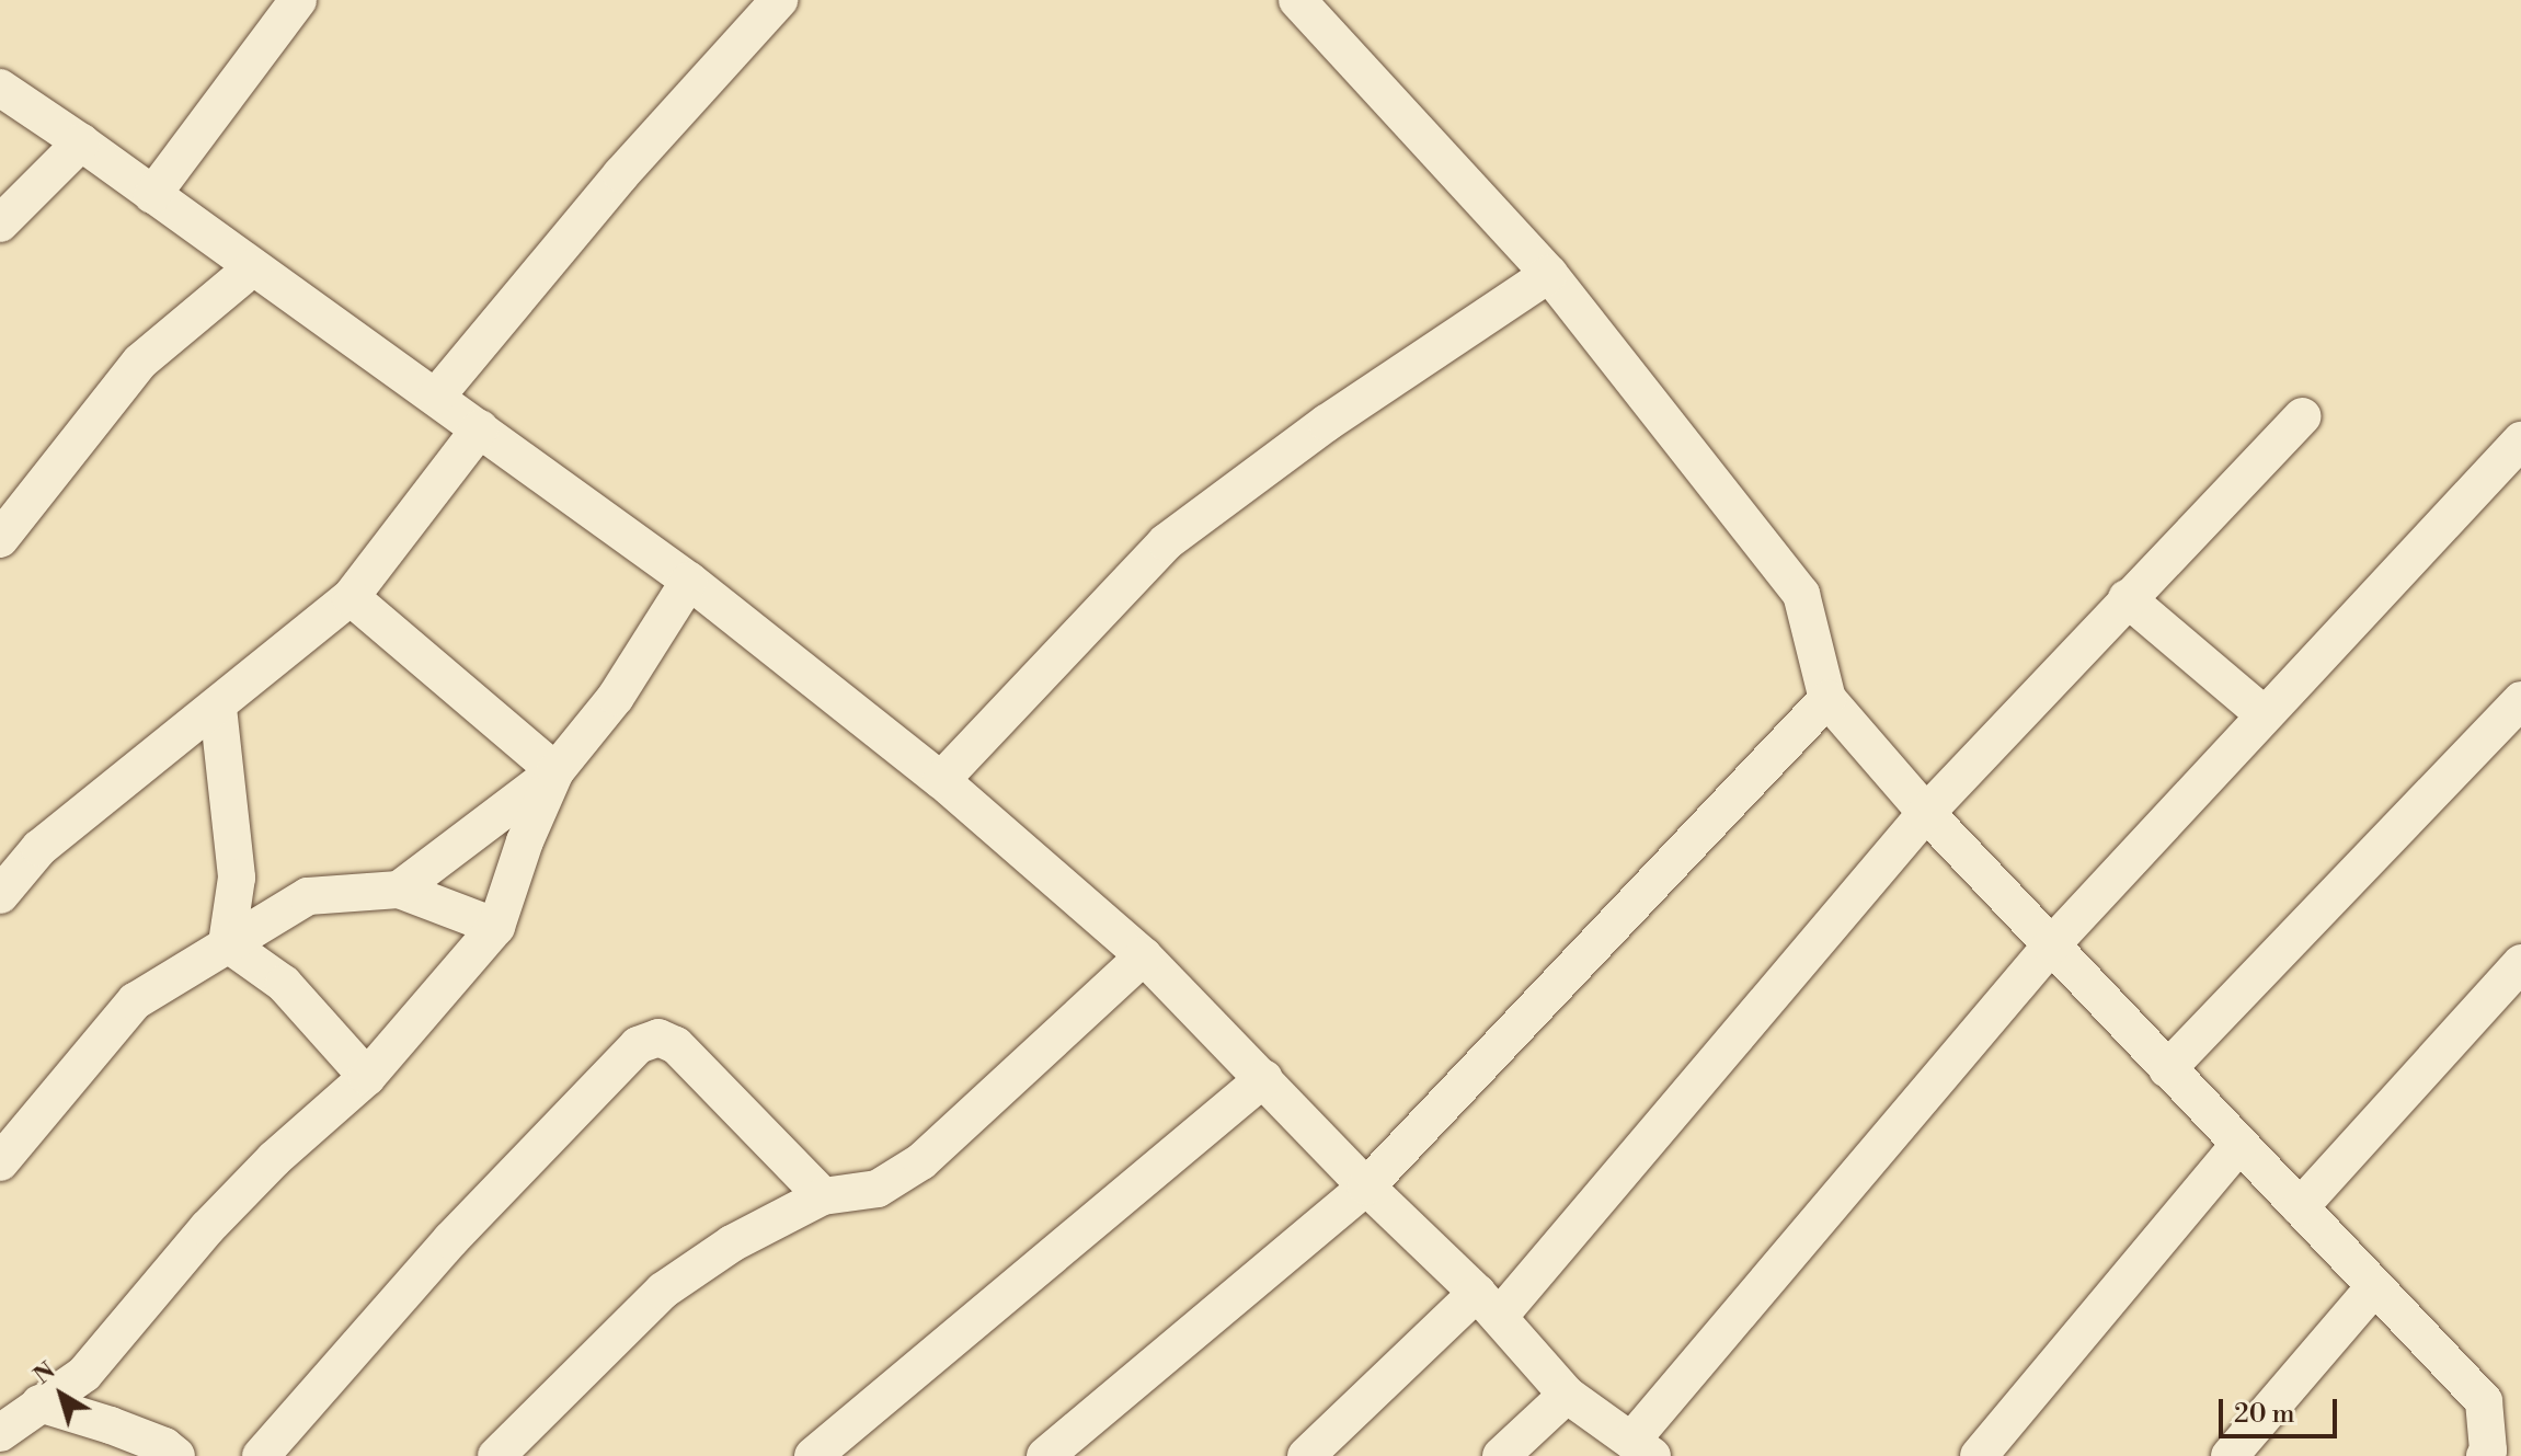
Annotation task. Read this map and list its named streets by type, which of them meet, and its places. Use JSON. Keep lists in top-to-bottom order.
{
  "scale_bar": "20 m",
  "north": "top left"
}
